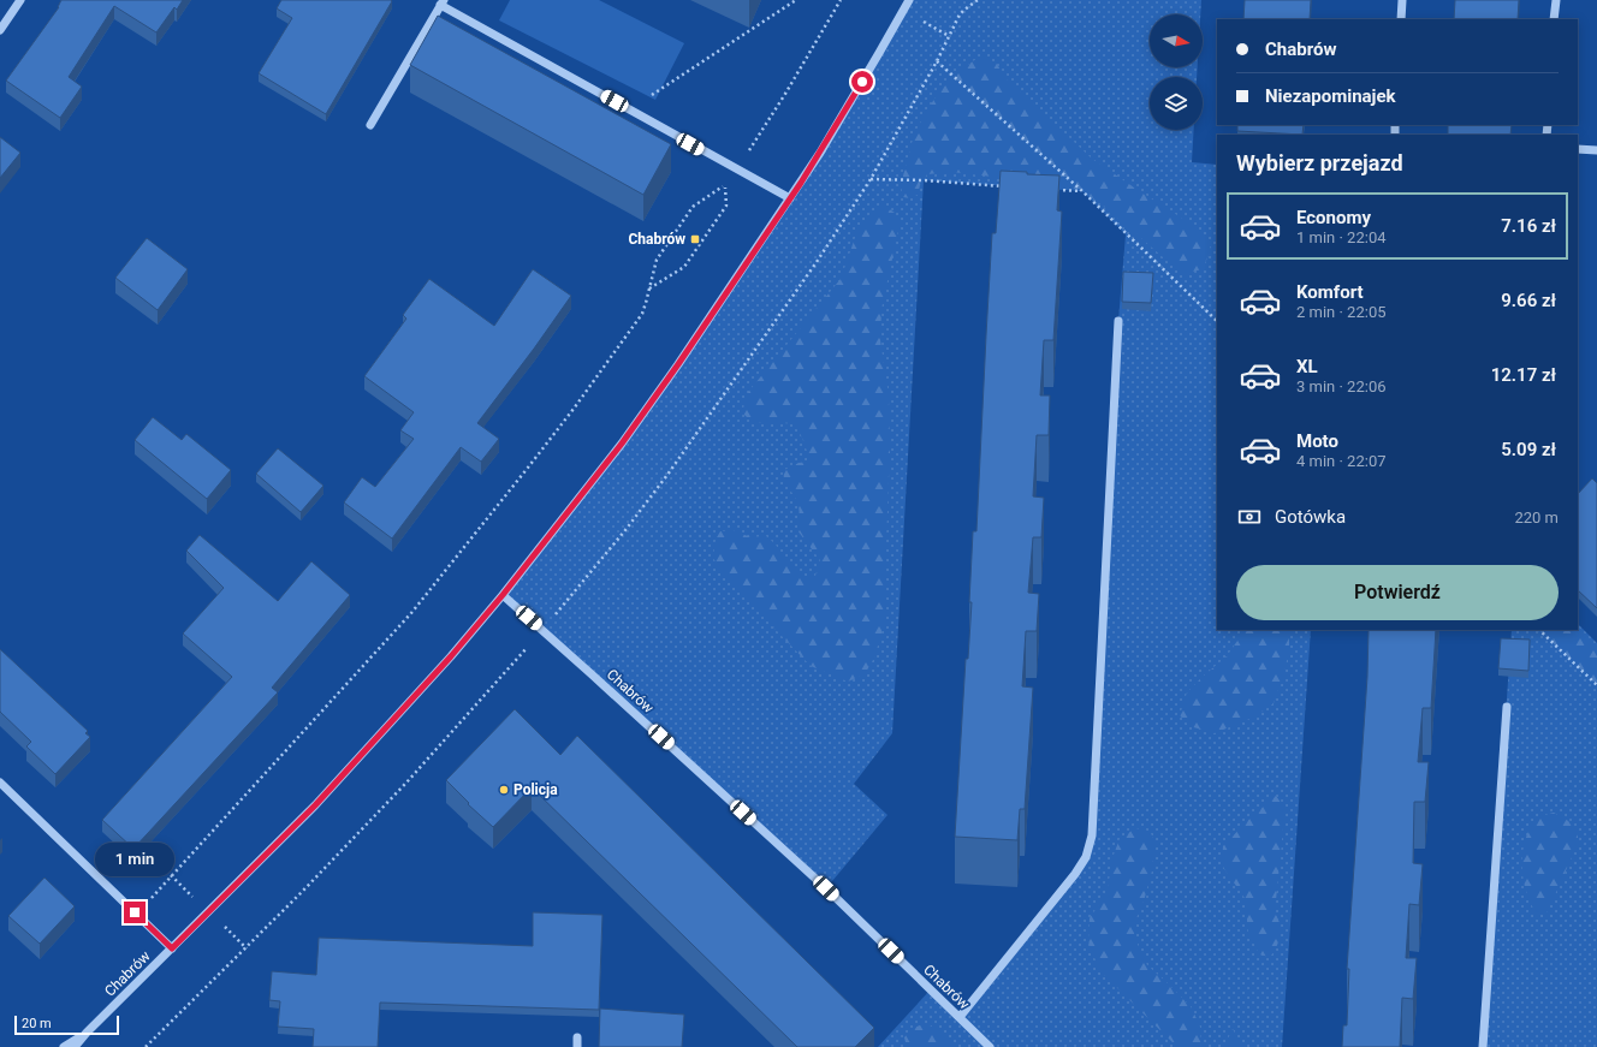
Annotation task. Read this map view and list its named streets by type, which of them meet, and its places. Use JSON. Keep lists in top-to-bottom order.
{
  "streets": {
    "street": ["Chabrów"]
  },
  "places": {
    "transit": ["Chabrów"],
    "other": ["Policja"]
  },
  "scale_bar": "20 m",
  "north": "right",
  "page": {
    "banner": ["Chabrów", "Niezapominajek"],
    "heading": "Wybierz przejazd",
    "list": [
      {
        "name": "Economy",
        "note": "1 min · 22:04",
        "value": "7.16 zł"
      },
      {
        "name": "Komfort",
        "note": "2 min · 22:05",
        "value": "9.66 zł"
      },
      {
        "name": "XL",
        "note": "3 min · 22:06",
        "value": "12.17 zł"
      },
      {
        "name": "Moto",
        "note": "4 min · 22:07",
        "value": "5.09 zł"
      }
    ],
    "pay": ["Gotówka", "220 m"],
    "buttons": "Potwierdź",
    "bubble": "1 min",
    "scale": "20 m"
  }
}
